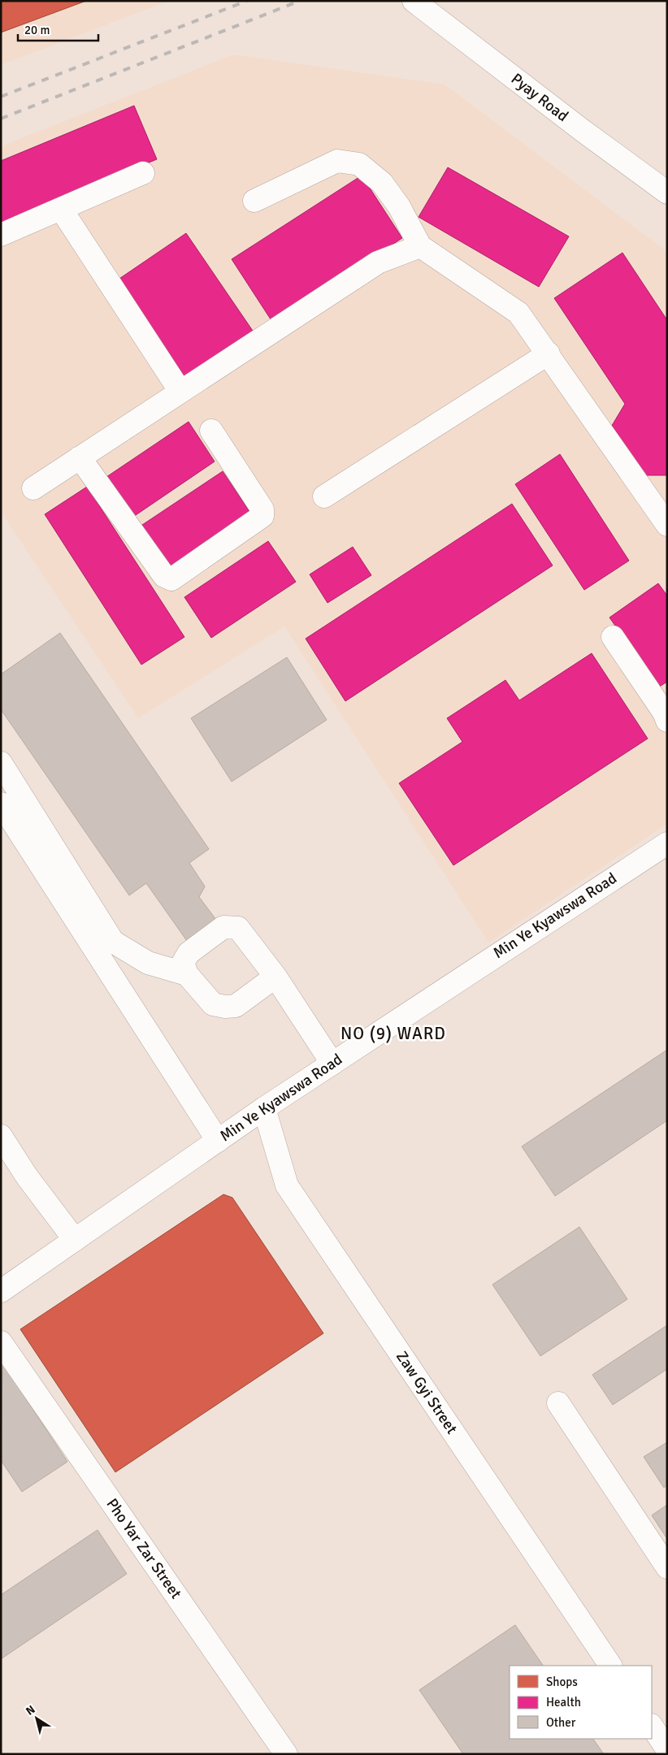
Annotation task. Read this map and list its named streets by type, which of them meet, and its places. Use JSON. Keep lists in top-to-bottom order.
{
  "streets": {
    "main road": [
      "Pyay Road",
      "Min Ye Kyawswa Road",
      "Zaw Gyi Street",
      "Pho Yar Zar Street"
    ]
  },
  "crossings": [
    ["Min Ye Kyawswa Road", "Zaw Gyi Street"]
  ],
  "districts": ["NO (9) WARD"],
  "legend": ["Shops", "Health", "Other"],
  "scale_bar": "20 m",
  "north": "top left"
}
